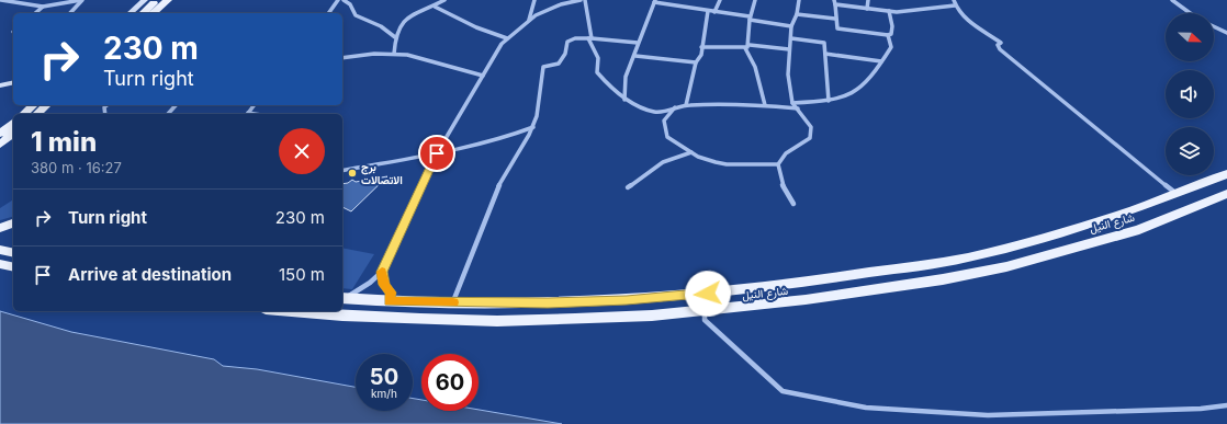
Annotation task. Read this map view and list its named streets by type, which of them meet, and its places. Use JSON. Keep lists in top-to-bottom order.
{
  "streets": {
    "main road": ["شارع النيل"]
  },
  "places": ["برج الاتصالات"],
  "north": "right",
  "page": {
    "turn": ["230 m", "Turn right"],
    "heading": ["1 min", "380 m · 16:27"],
    "list": [
      {
        "name": "Turn right",
        "value": "230 m"
      },
      {
        "name": "Arrive at destination",
        "value": "150 m"
      }
    ],
    "speed": "50 km/h",
    "limit": "60"
  }
}
